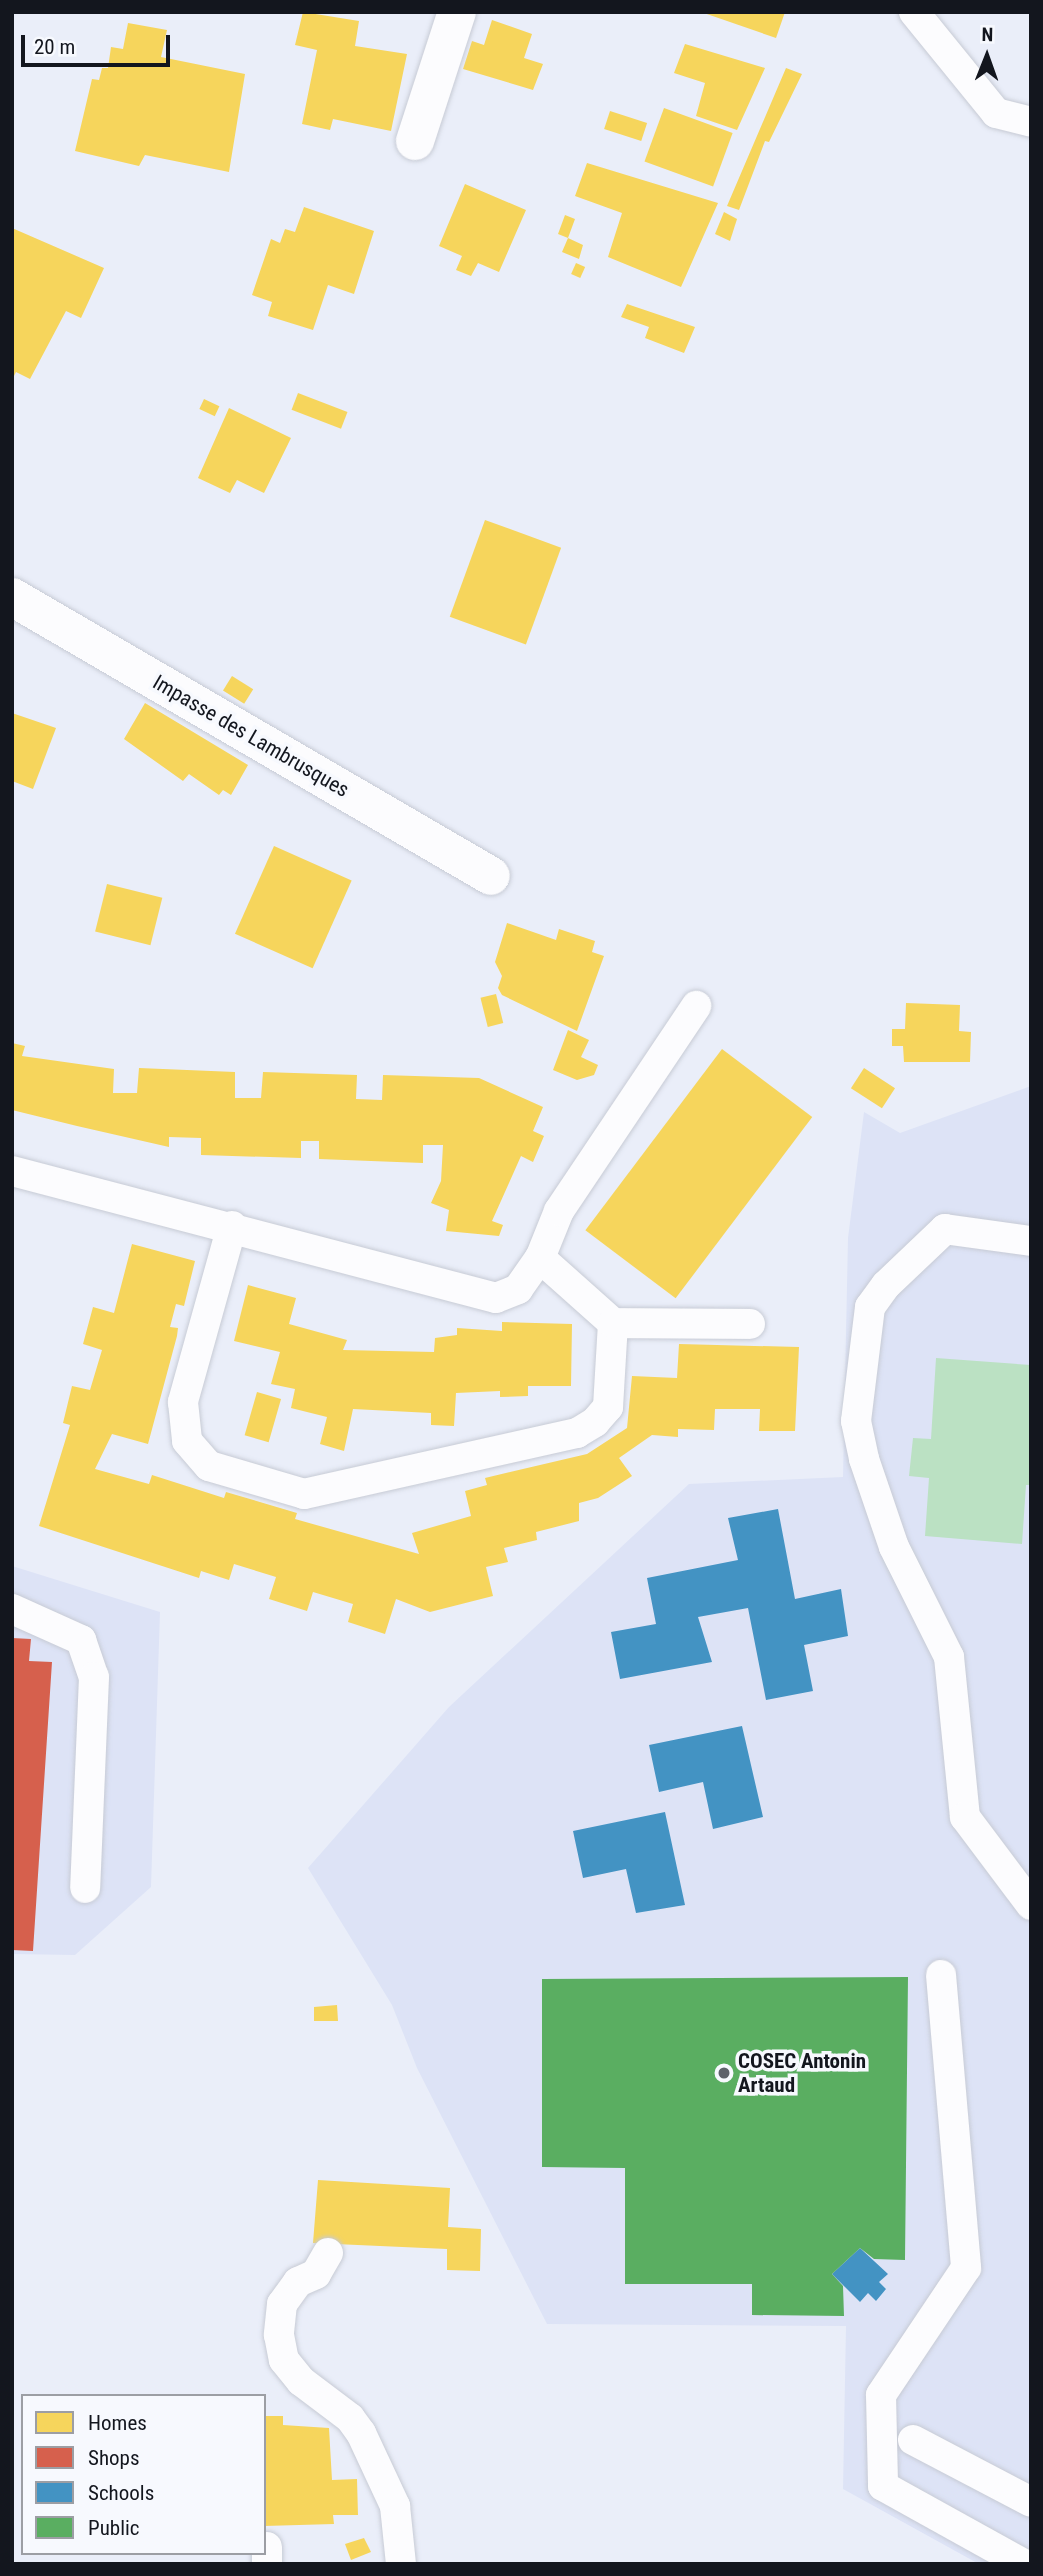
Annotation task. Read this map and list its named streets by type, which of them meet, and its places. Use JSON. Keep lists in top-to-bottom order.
{
  "streets": {
    "street": ["Impasse des Lambrusques"]
  },
  "places": ["COSEC Antonin Artaud"],
  "legend": [
    "Homes",
    "Shops",
    "Schools",
    "Public"
  ],
  "scale_bar": "20 m",
  "north": "top"
}
